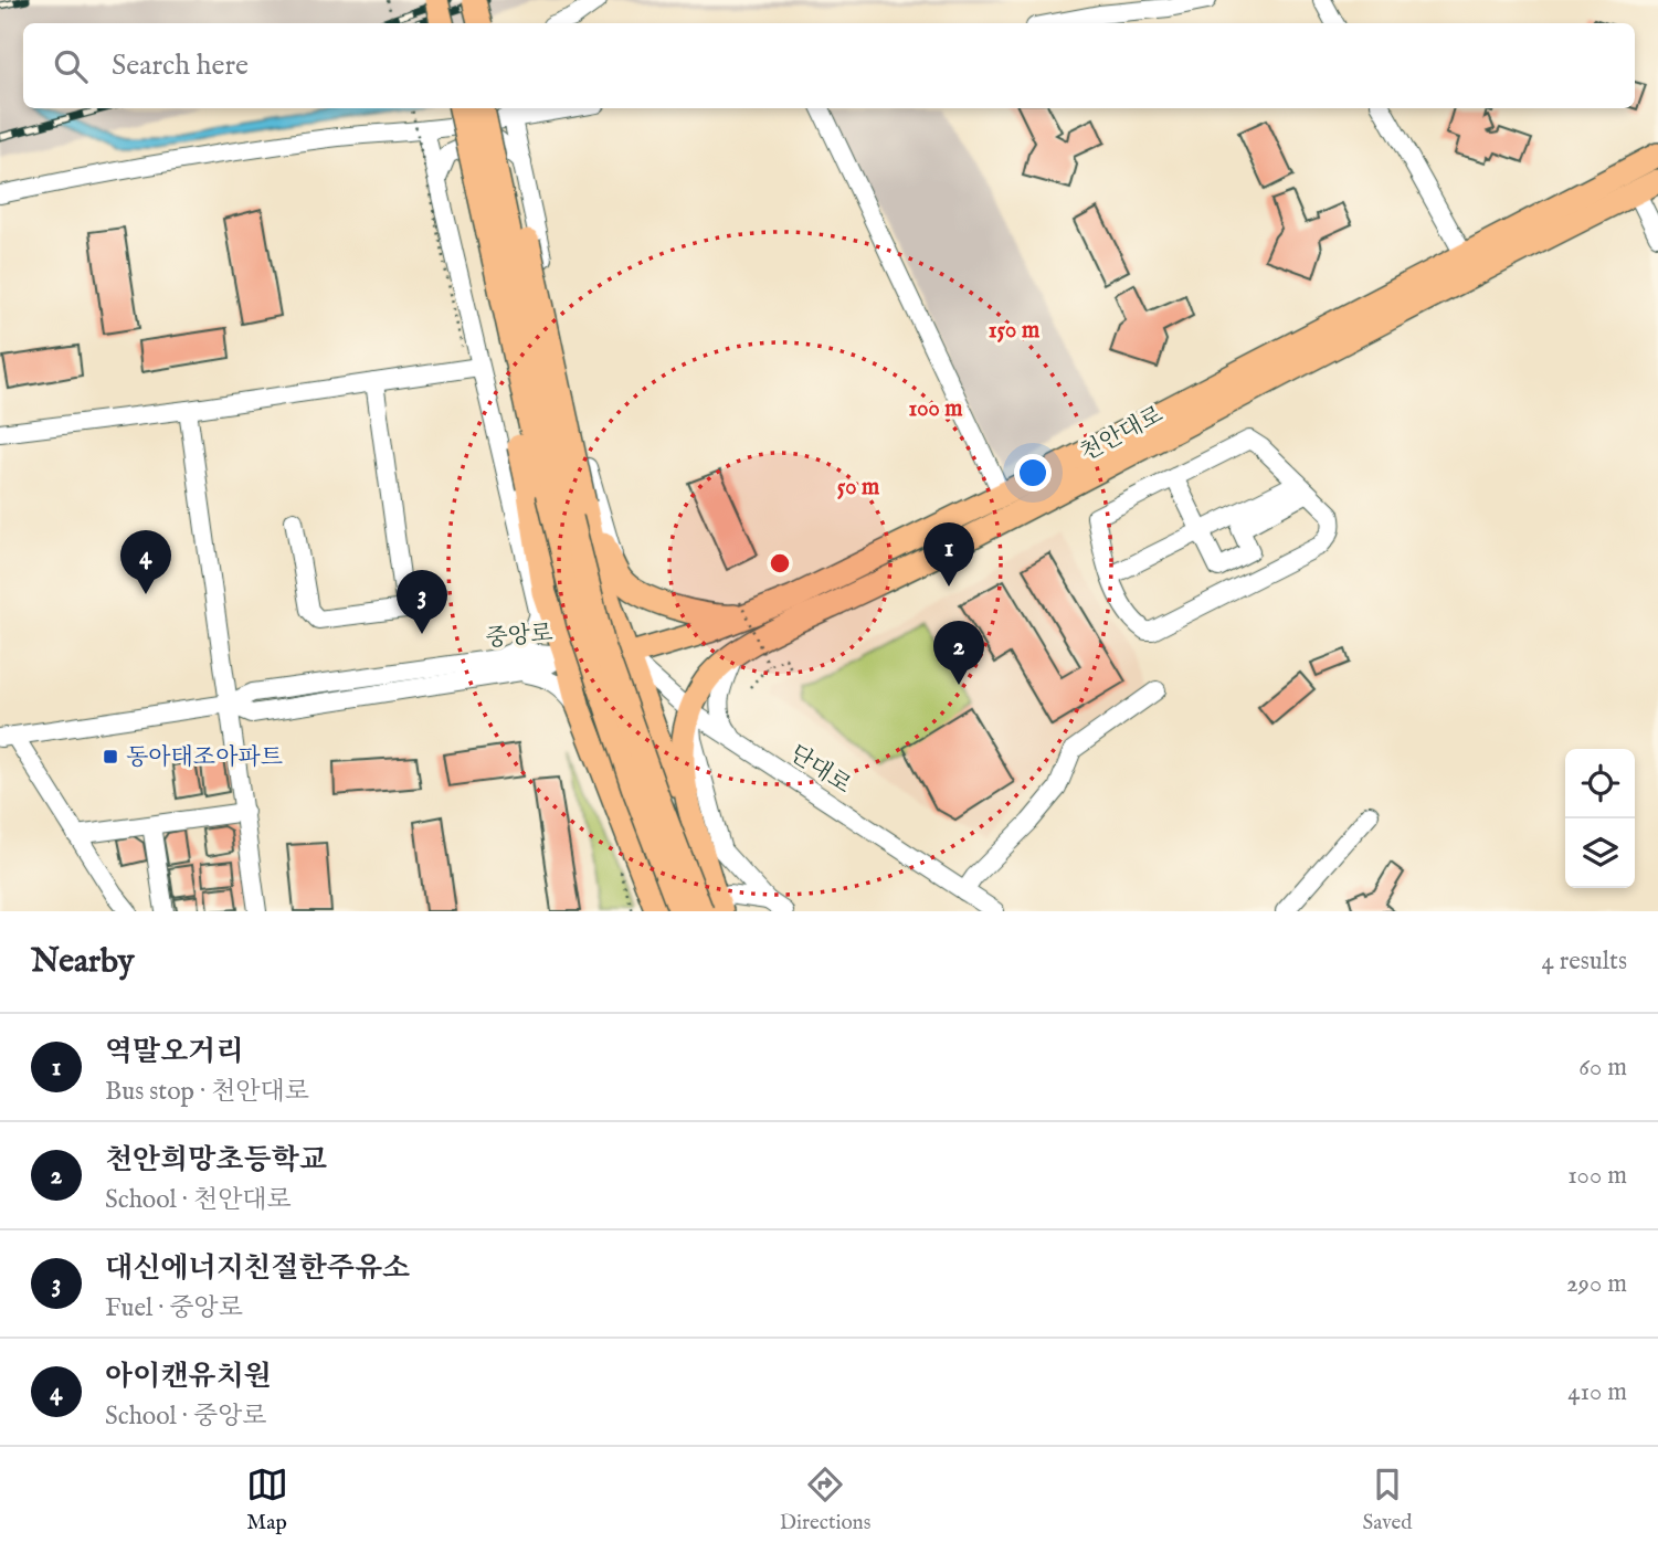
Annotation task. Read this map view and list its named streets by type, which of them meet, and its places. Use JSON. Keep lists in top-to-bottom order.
{
  "streets": {
    "main road": ["천안대로"],
    "street": ["중앙로", "단대로"]
  },
  "crossings": [
    ["천안대로", "중앙로"],
    ["천안대로", "단대로"]
  ],
  "places": {
    "transit": ["동아태조아파트"]
  },
  "page": {
    "search": "Search here",
    "pins": [
      "1",
      "4",
      "3",
      "2"
    ],
    "heading": ["Nearby", "4 results"],
    "list": [
      {
        "mark": "1",
        "name": "역말오거리",
        "note": "Bus stop · 천안대로",
        "value": "60 m"
      },
      {
        "mark": "2",
        "name": "천안희망초등학교",
        "note": "School · 천안대로",
        "value": "100 m"
      },
      {
        "mark": "3",
        "name": "대신에너지친절한주유소",
        "note": "Fuel · 중앙로",
        "value": "290 m"
      },
      {
        "mark": "4",
        "name": "아이캔유치원",
        "note": "School · 중앙로",
        "value": "410 m"
      }
    ],
    "nav": ["Map", "Directions", "Saved"]
  },
  "rings": ["150 m", "100 m", "50 m"]
}
